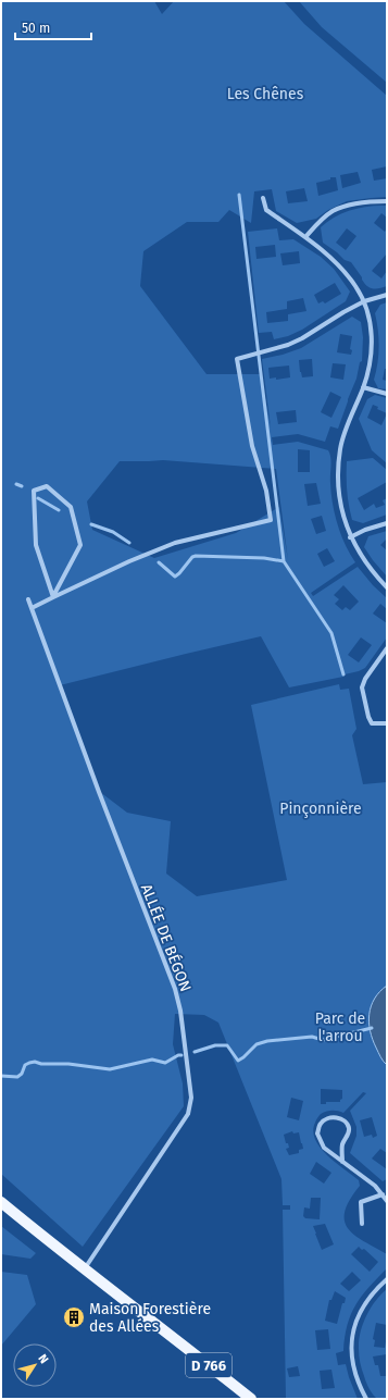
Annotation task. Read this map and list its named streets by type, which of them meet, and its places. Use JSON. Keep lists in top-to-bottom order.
{
  "streets": {
    "main road": ["D 766"],
    "street": ["ALLÉE DE BÉGON"]
  },
  "crossings": [
    ["ALLÉE DE BÉGON", "D 766"]
  ],
  "parks": ["Les Chênes", "Pinçonnière", "Parc de l'arrou"],
  "places": {
    "building": ["Maison Forestière des Allées"]
  },
  "scale_bar": "50 m",
  "north": "top right"
}
